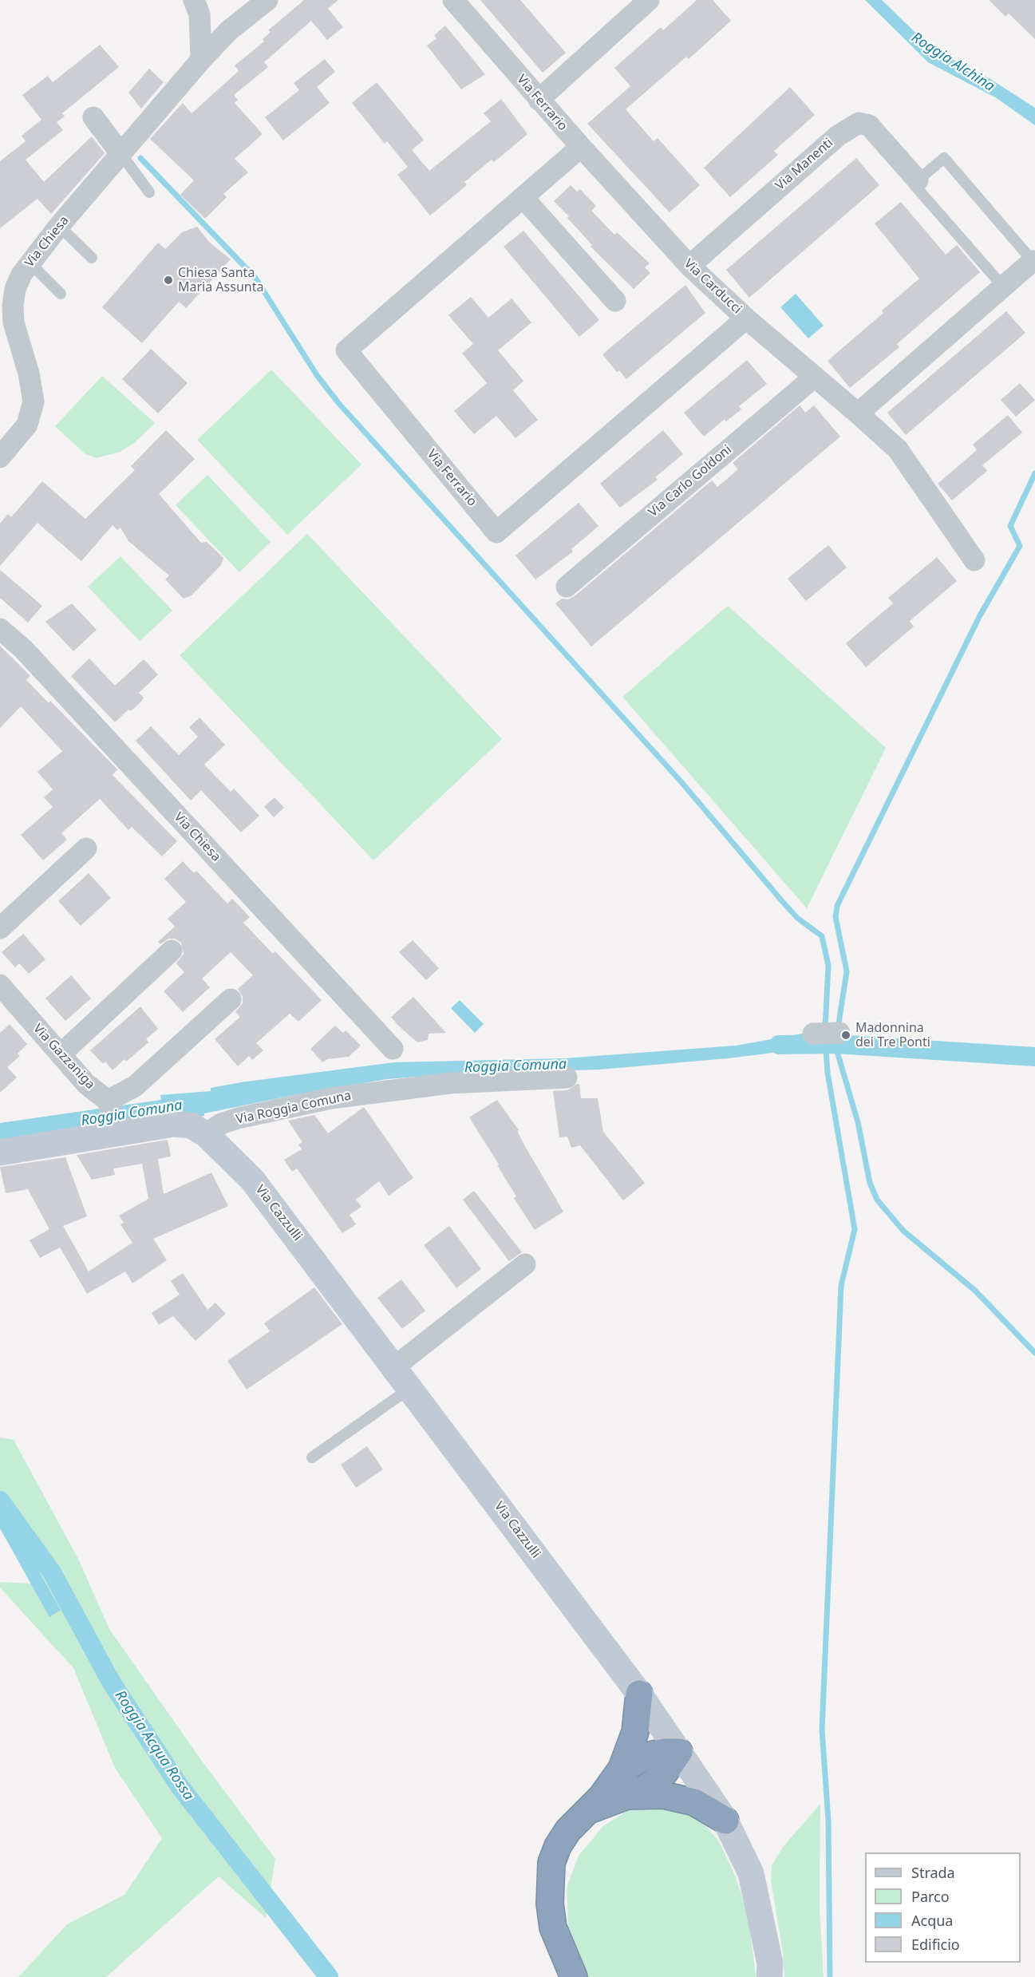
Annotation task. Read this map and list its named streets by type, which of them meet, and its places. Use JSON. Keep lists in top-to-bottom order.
{
  "streets": {
    "street": [
      "Via Ferrario",
      "Via Manenti",
      "Via Chiesa",
      "Via Carducci",
      "Via Carlo Goldoni",
      "Via Gazzaniga",
      "Via Roggia Comuna",
      "Via Cazzulli"
    ]
  },
  "crossings": [
    ["Via Ferrario", "Via Carducci"],
    ["Via Manenti", "Via Carducci"],
    ["Via Carducci", "Via Carlo Goldoni"],
    ["Via Roggia Comuna", "Via Cazzulli"]
  ],
  "water": ["Roggia Alchina", "Roggia Comuna", "Roggia Acqua Rossa"],
  "places": ["Chiesa Santa Maria Assunta", "Madonnina dei Tre Ponti"],
  "legend": [
    "Strada",
    "Parco",
    "Acqua",
    "Edificio"
  ]
}
